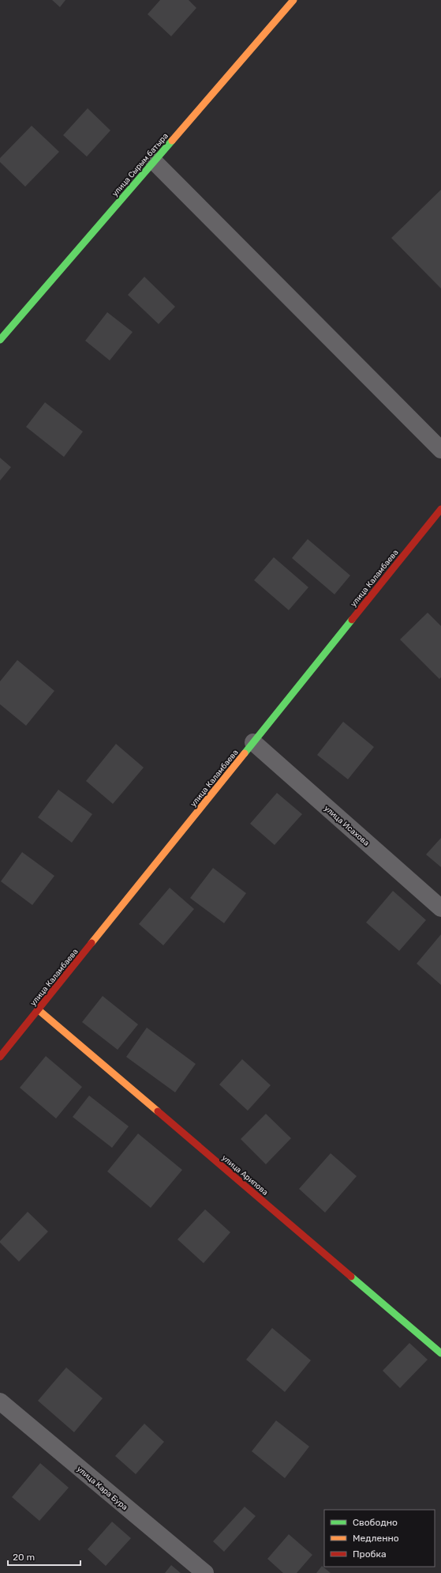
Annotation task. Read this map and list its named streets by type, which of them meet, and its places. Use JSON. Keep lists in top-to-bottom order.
{
  "streets": {
    "street": [
      "улица Сырым батыра",
      "улица Каламбаева",
      "улица Исахова",
      "улица Арипова",
      "улица Кара Бура"
    ]
  },
  "crossings": [
    ["улица Каламбаева", "улица Исахова"],
    ["улица Каламбаева", "улица Арипова"]
  ],
  "legend": ["Свободно", "Медленно", "Пробка"],
  "scale_bar": "20 m"
}
